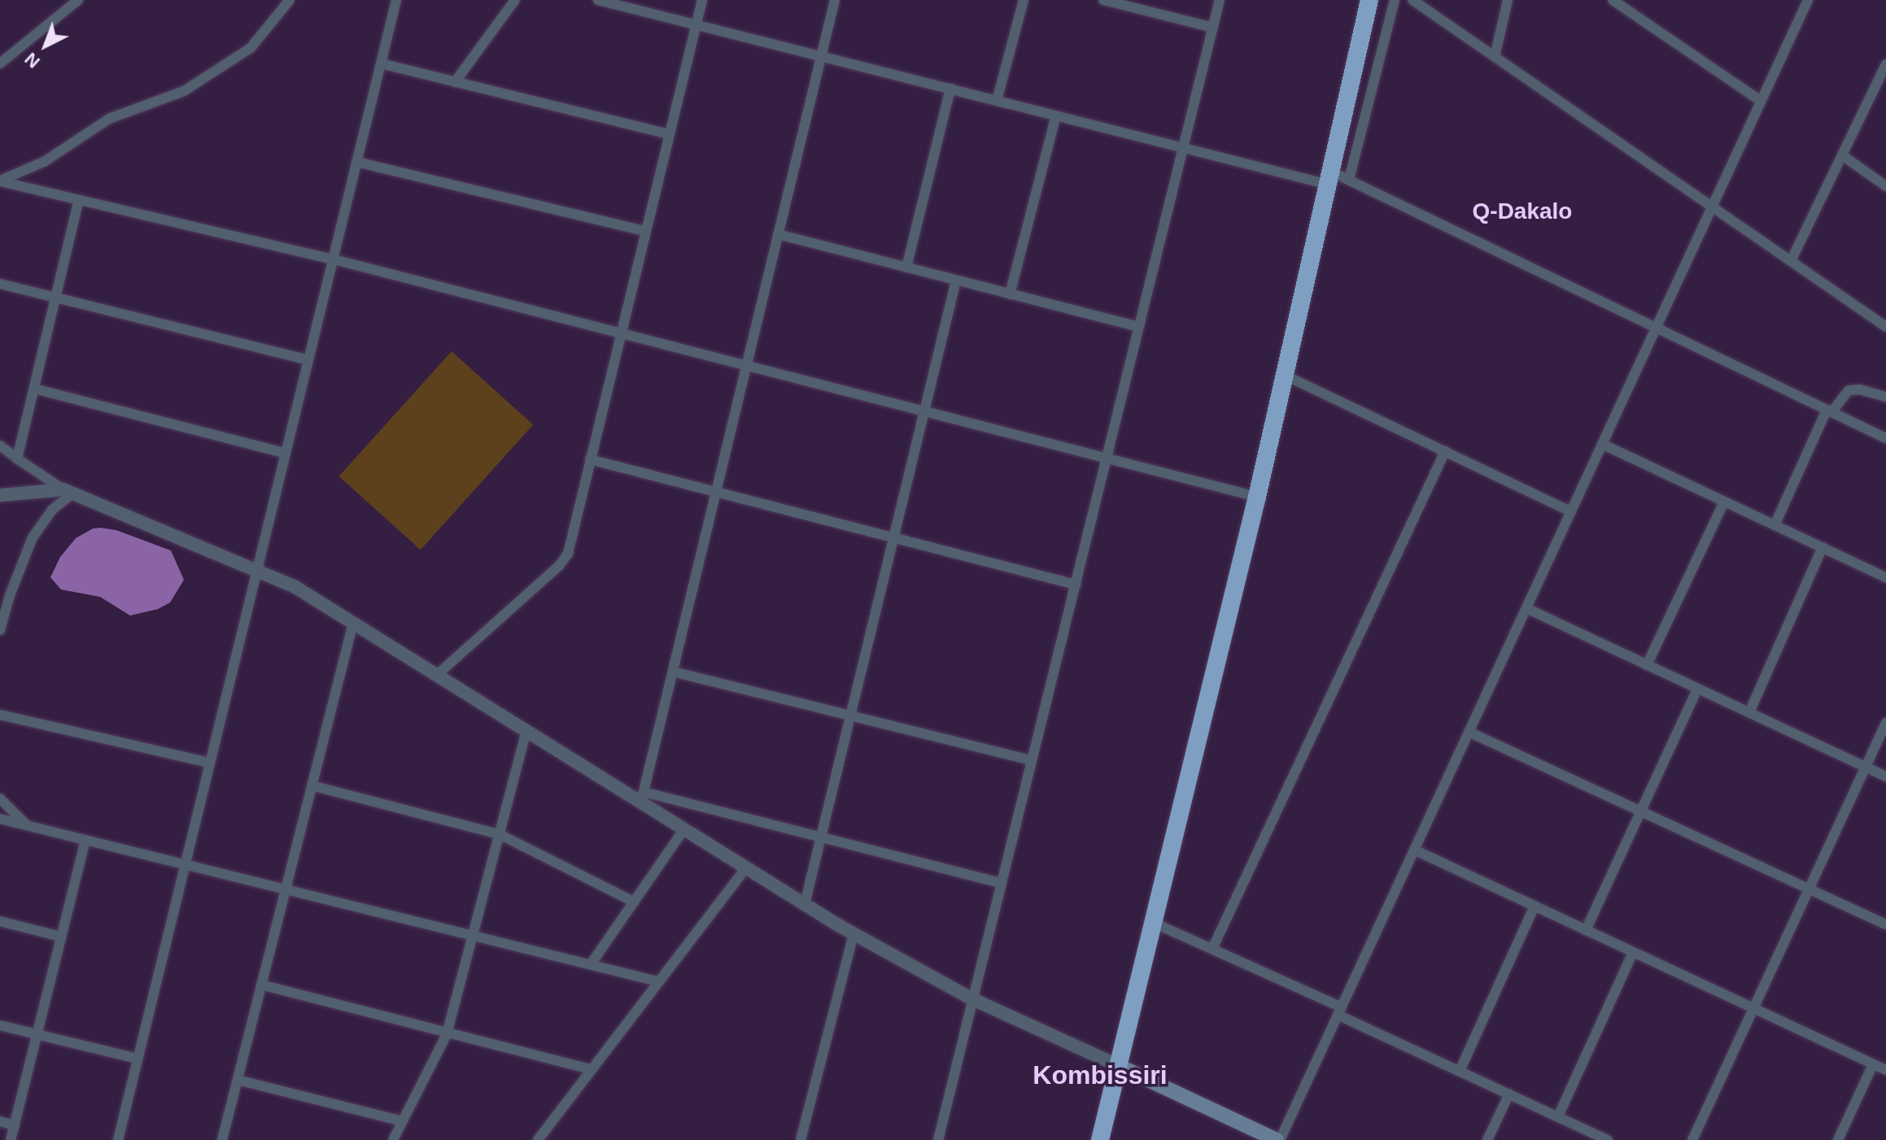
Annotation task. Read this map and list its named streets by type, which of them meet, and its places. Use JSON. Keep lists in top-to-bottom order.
{
  "districts": ["Q-Dakalo", "Kombissiri"],
  "north": "bottom left"
}
